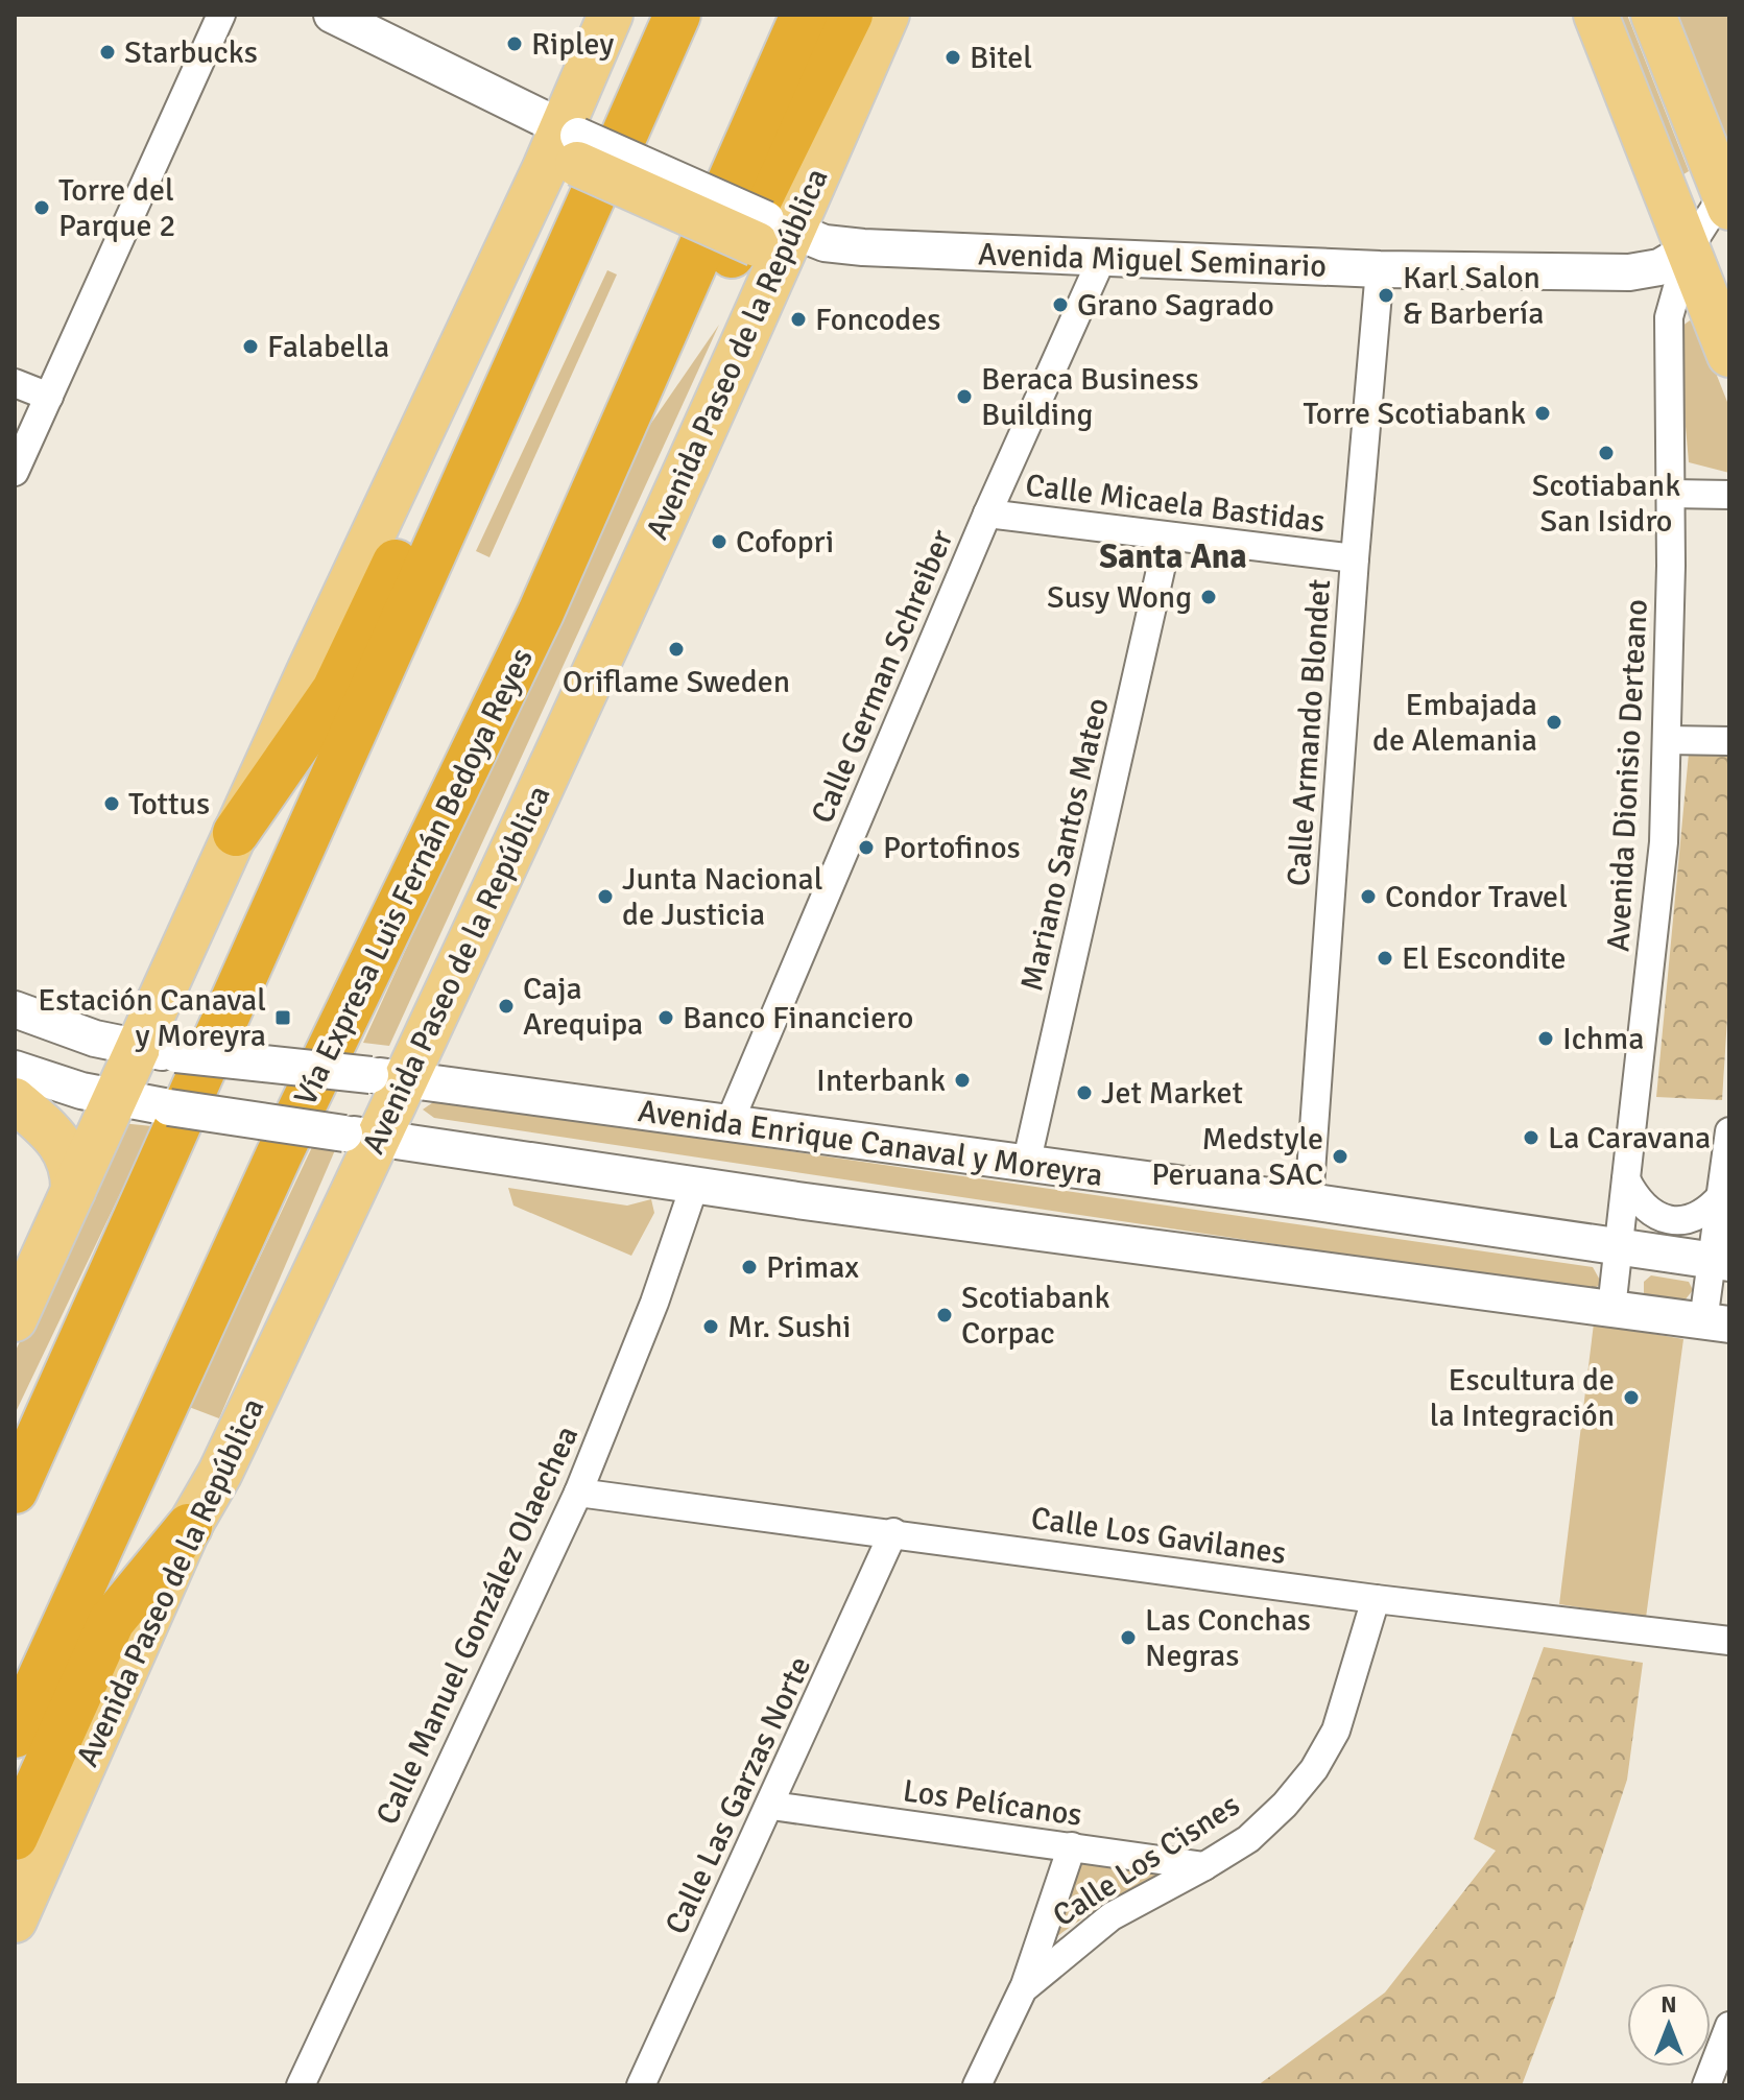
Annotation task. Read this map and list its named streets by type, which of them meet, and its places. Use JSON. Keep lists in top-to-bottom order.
{
  "streets": {
    "highway": ["Vía Expresa Luis Fernán Bedoya Reyes"],
    "main road": ["Avenida Paseo de la República"],
    "street": [
      "Avenida Miguel Seminario",
      "Calle Micaela Bastidas",
      "Calle German Schreiber",
      "Calle Armando Blondet",
      "Avenida Dionisio Derteano",
      "Mariano Santos Mateo",
      "Avenida Enrique Canaval y Moreyra",
      "Calle Los Gavilanes",
      "Calle Manuel González Olaechea",
      "Calle Las Garzas Norte",
      "Los Pelícanos",
      "Calle Los Cisnes"
    ]
  },
  "crossings": [
    ["Avenida Miguel Seminario", "Avenida Paseo de la República"],
    ["Avenida Miguel Seminario", "Calle German Schreiber"],
    ["Avenida Miguel Seminario", "Calle Armando Blondet"],
    ["Avenida Miguel Seminario", "Avenida Dionisio Derteano"],
    ["Avenida Paseo de la República", "Avenida Enrique Canaval y Moreyra"],
    ["Calle Micaela Bastidas", "Calle German Schreiber"],
    ["Calle Micaela Bastidas", "Calle Armando Blondet"],
    ["Calle Micaela Bastidas", "Mariano Santos Mateo"],
    ["Calle German Schreiber", "Avenida Enrique Canaval y Moreyra"],
    ["Calle Armando Blondet", "Avenida Enrique Canaval y Moreyra"],
    ["Avenida Dionisio Derteano", "Avenida Enrique Canaval y Moreyra"],
    ["Mariano Santos Mateo", "Avenida Enrique Canaval y Moreyra"],
    ["Avenida Enrique Canaval y Moreyra", "Calle Manuel González Olaechea"],
    ["Calle Los Gavilanes", "Calle Manuel González Olaechea"],
    ["Calle Los Gavilanes", "Calle Las Garzas Norte"],
    ["Calle Los Gavilanes", "Calle Los Cisnes"],
    ["Calle Las Garzas Norte", "Los Pelícanos"],
    ["Los Pelícanos", "Calle Los Cisnes"]
  ],
  "districts": ["Santa Ana"],
  "places": {
    "other": [
      "Ripley",
      "Starbucks",
      "Bitel",
      "Torre del Parque 2",
      "Karl Salon & Barbería",
      "Grano Sagrado",
      "Foncodes",
      "Falabella",
      "Beraca Business Building",
      "Torre Scotiabank",
      "Scotiabank San Isidro",
      "Cofopri",
      "Susy Wong",
      "Oriflame Sweden",
      "Embajada de Alemania",
      "Tottus",
      "Portofinos",
      "Junta Nacional de Justicia",
      "Condor Travel",
      "El Escondite",
      "Caja Arequipa",
      "Banco Financiero",
      "Ichma",
      "Interbank",
      "Jet Market",
      "La Caravana",
      "Medstyle Peruana SAC",
      "Primax",
      "Scotiabank Corpac",
      "Mr. Sushi",
      "Escultura de la Integración",
      "Las Conchas Negras"
    ],
    "transit": ["Estación Canaval y Moreyra"]
  },
  "north": "top"
}
